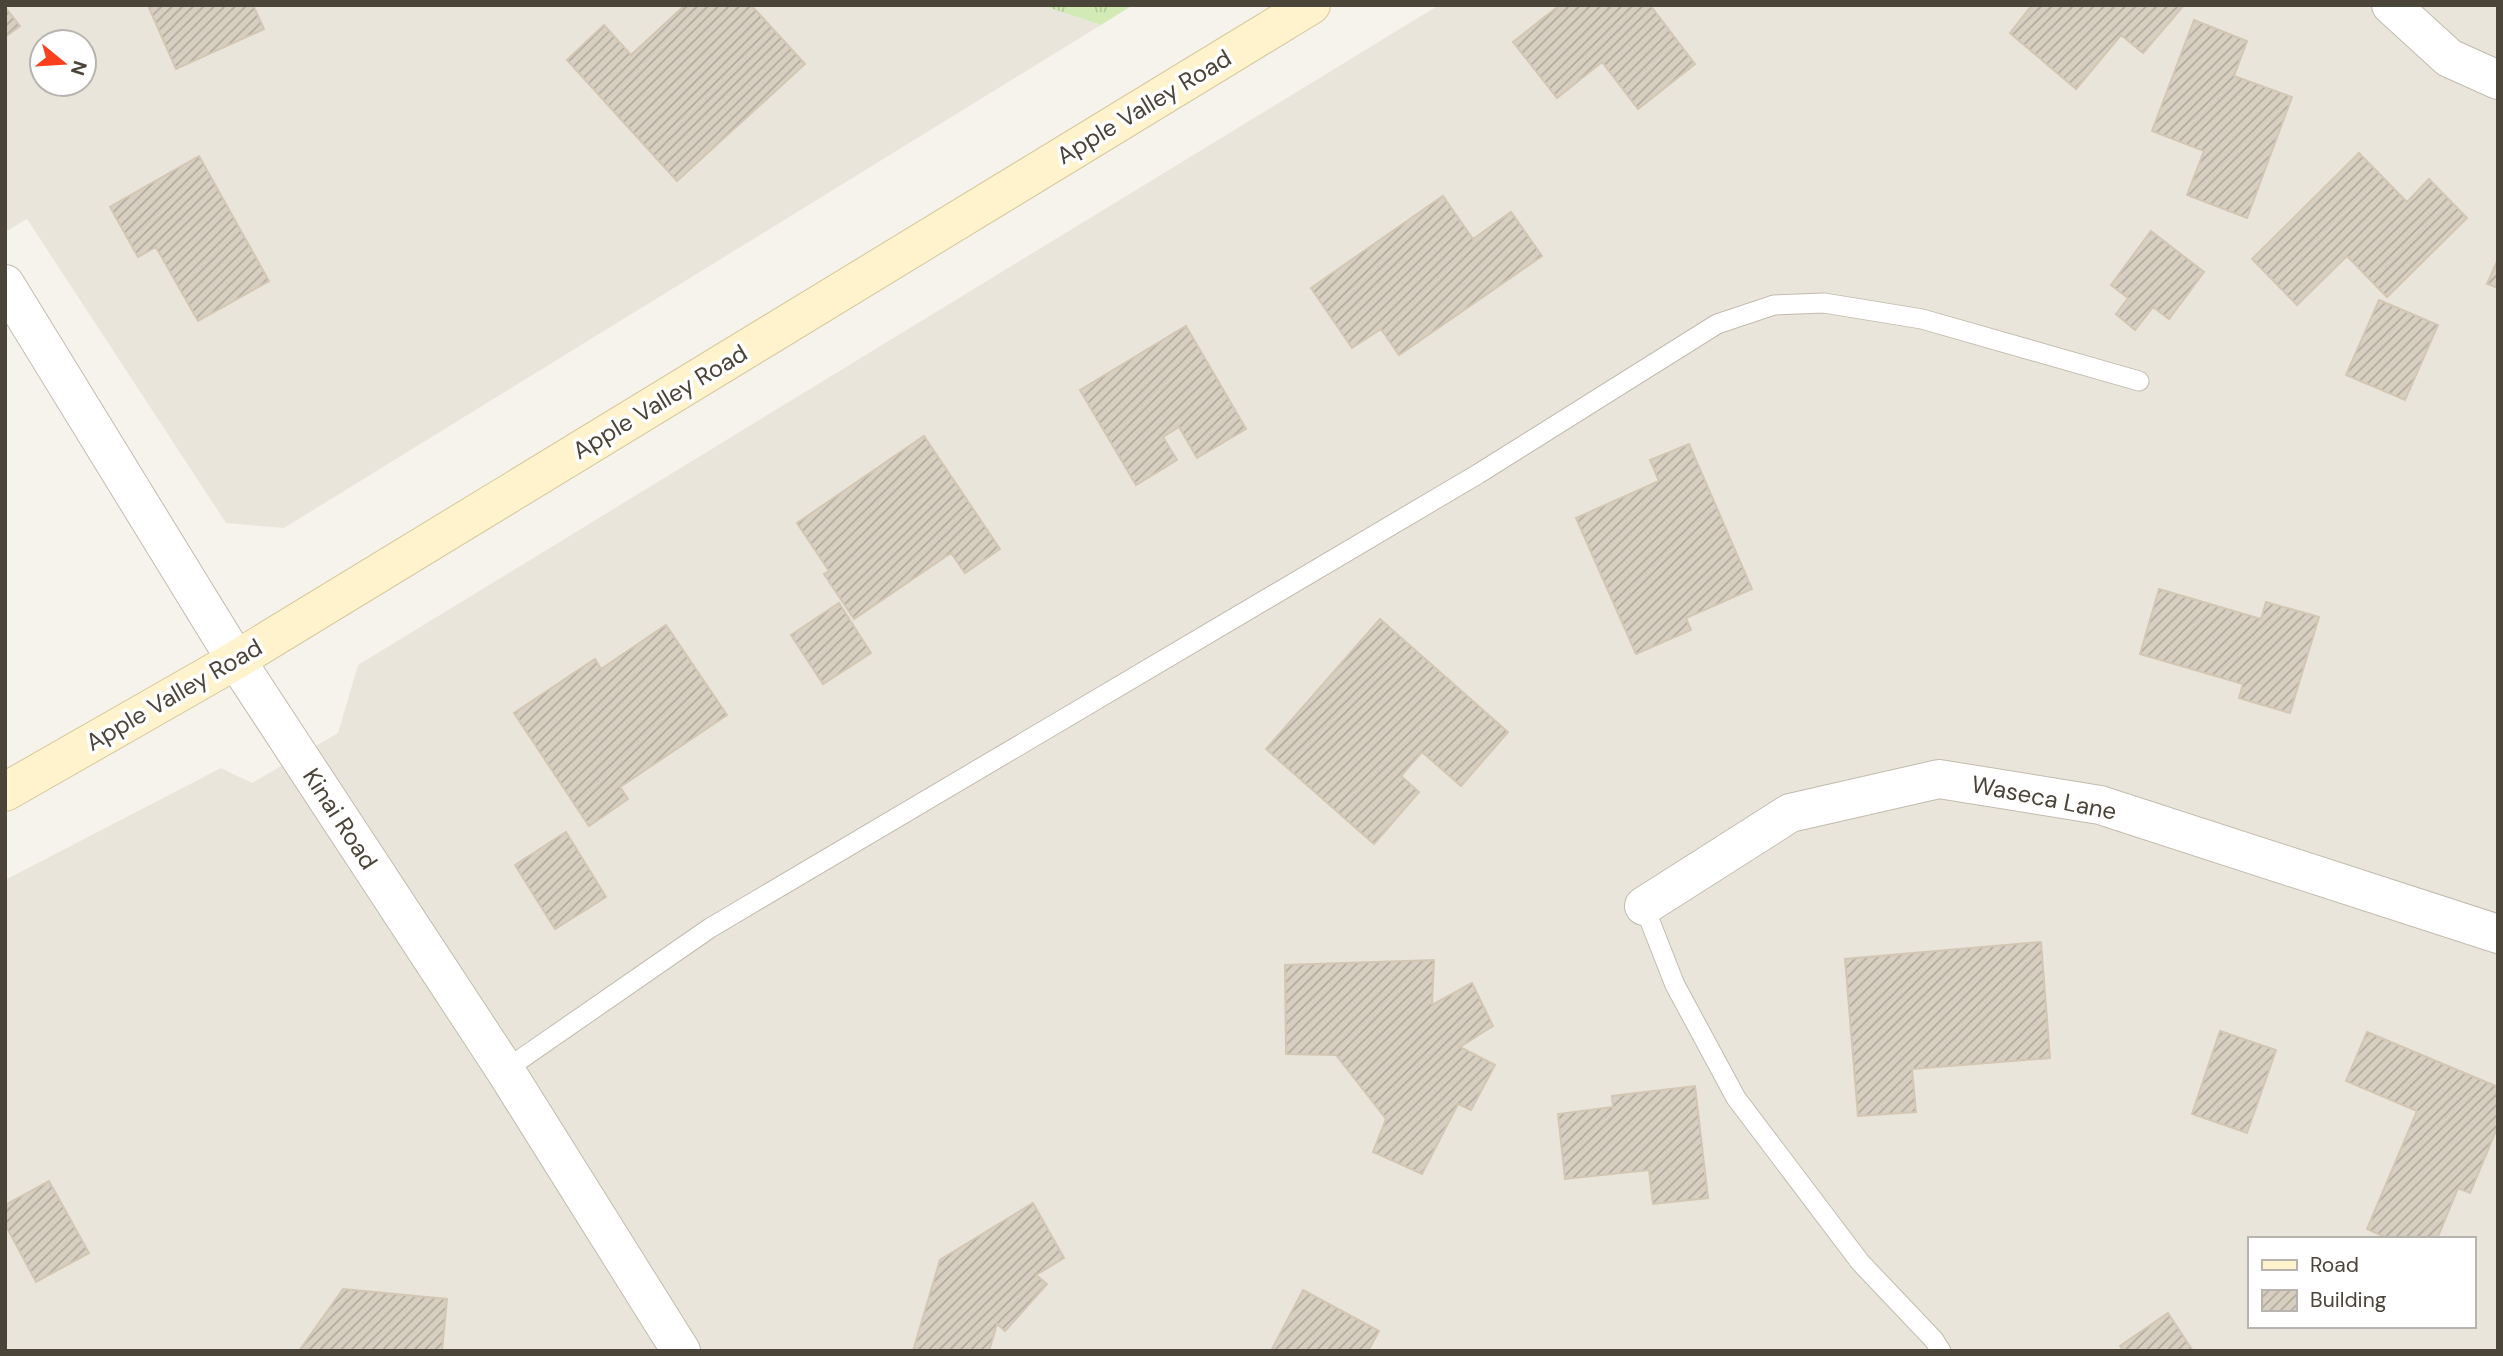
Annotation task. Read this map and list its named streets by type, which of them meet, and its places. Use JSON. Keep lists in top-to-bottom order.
{
  "streets": {
    "main road": ["Apple Valley Road"],
    "street": ["Waseca Lane", "Kinai Road"]
  },
  "crossings": [
    ["Apple Valley Road", "Kinai Road"]
  ],
  "legend": ["Road", "Building"],
  "north": "right"
}
